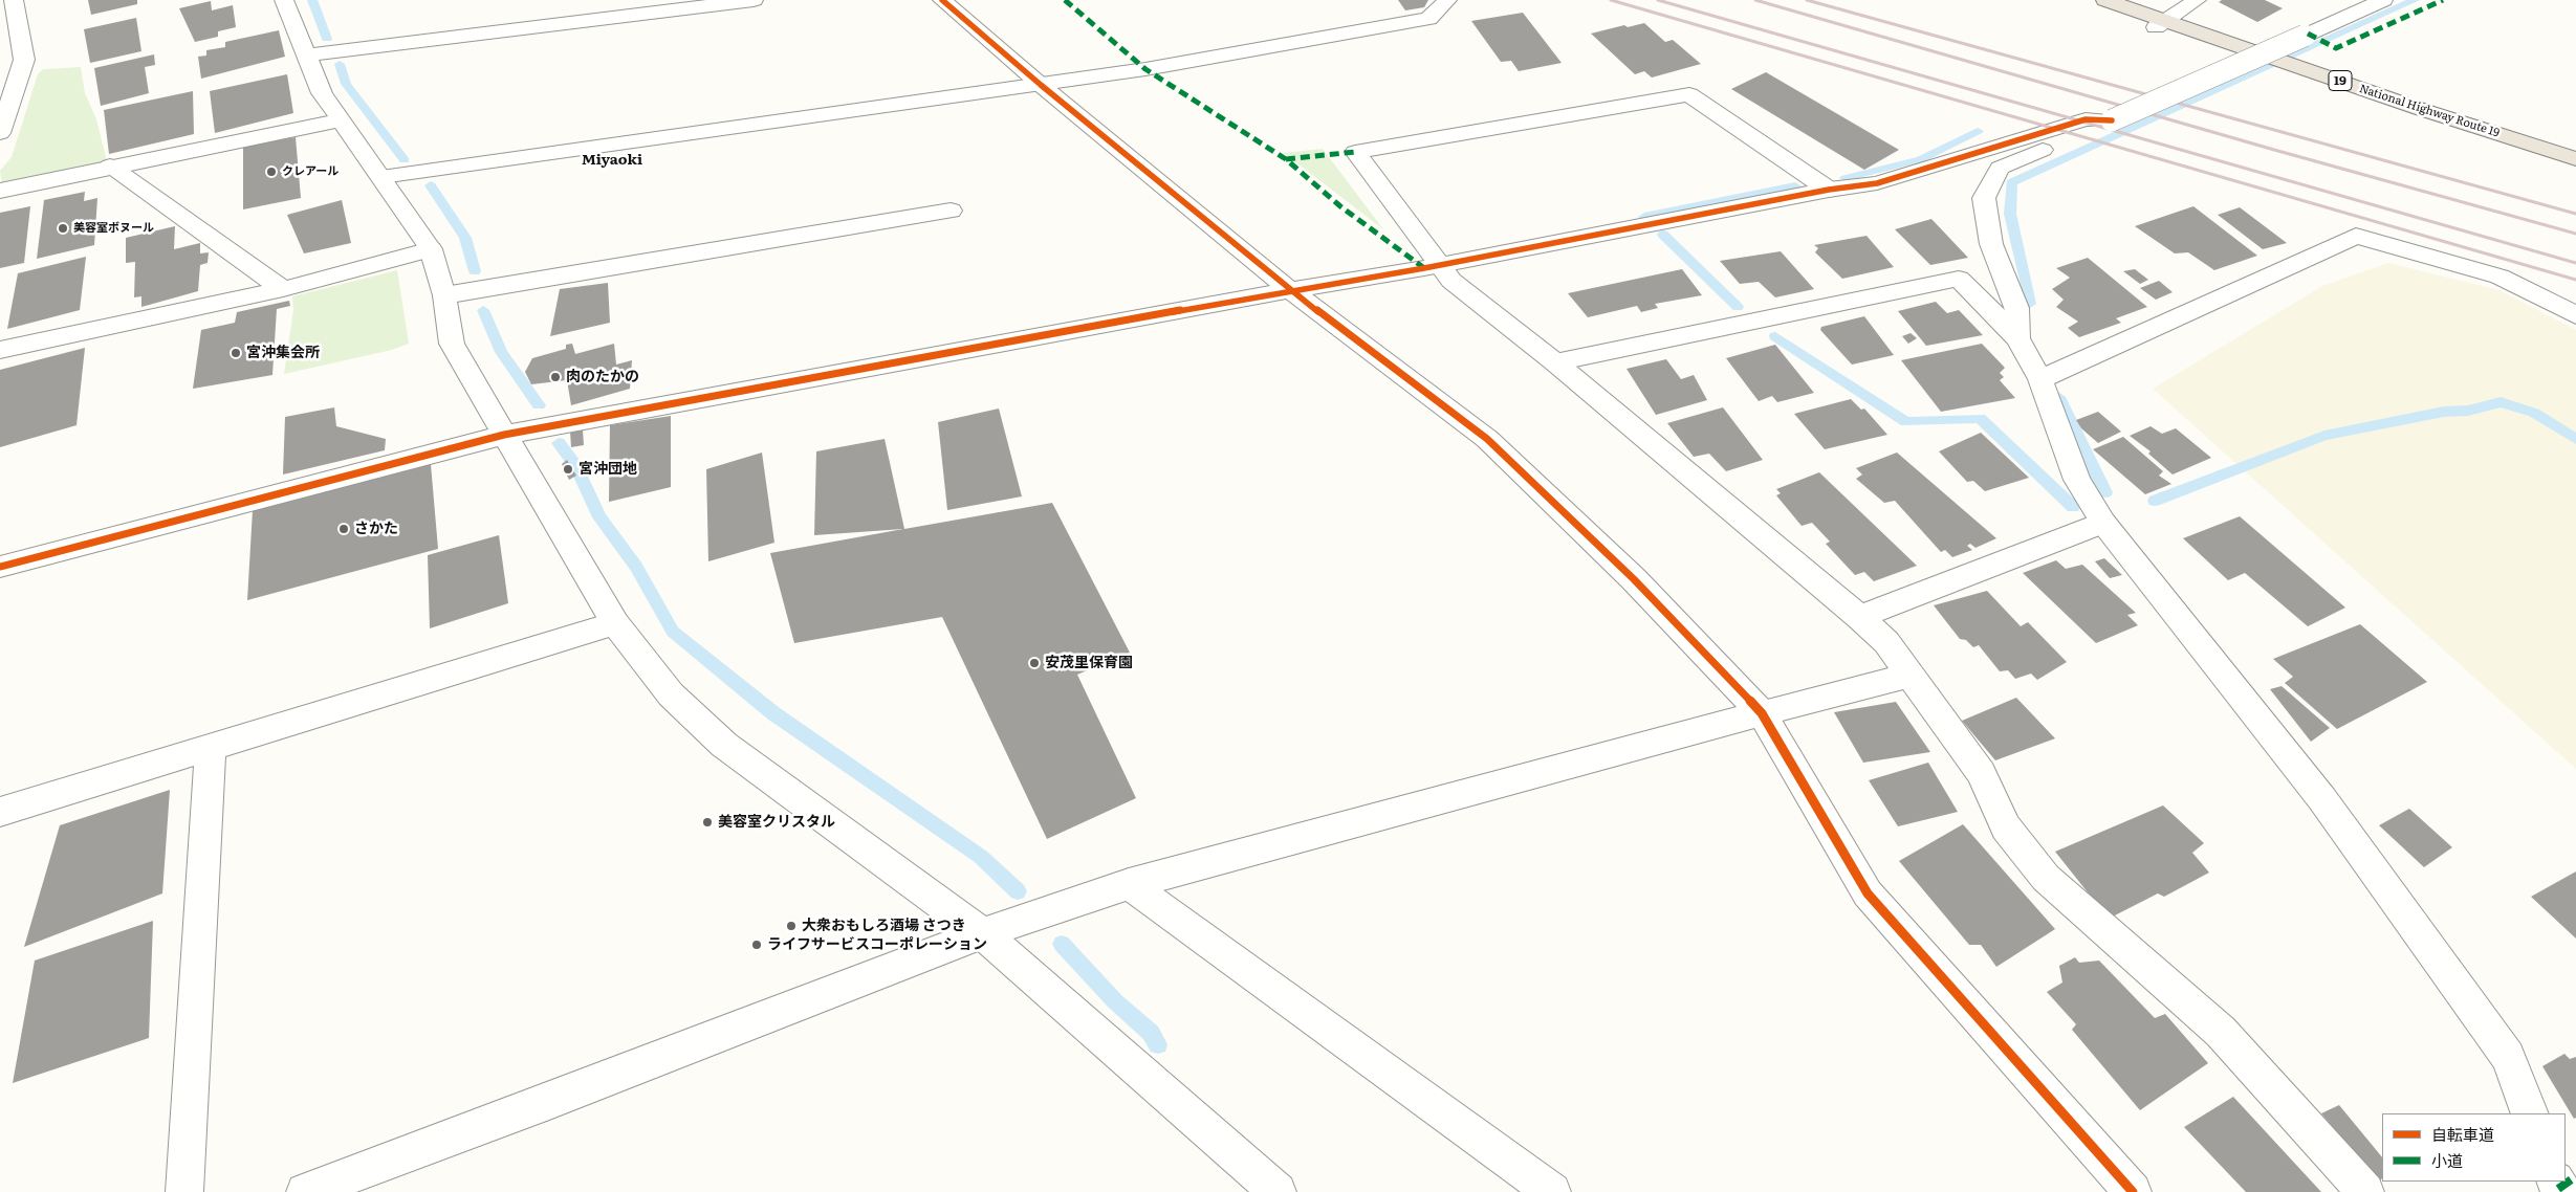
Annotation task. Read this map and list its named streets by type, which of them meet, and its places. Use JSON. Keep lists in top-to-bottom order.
{
  "streets": {
    "highway": ["19", "National Highway Route 19"]
  },
  "districts": ["Miyaoki"],
  "places": [
    "クレアール",
    "美容室ボヌール",
    "宮沖集会所",
    "肉のたかの",
    "宮沖団地",
    "さかた",
    "安茂里保育園",
    "美容室クリスタル",
    "大衆おもしろ酒場 さつき",
    "ライフサービスコーポレーション"
  ],
  "legend": ["自転車道", "小道"]
}
